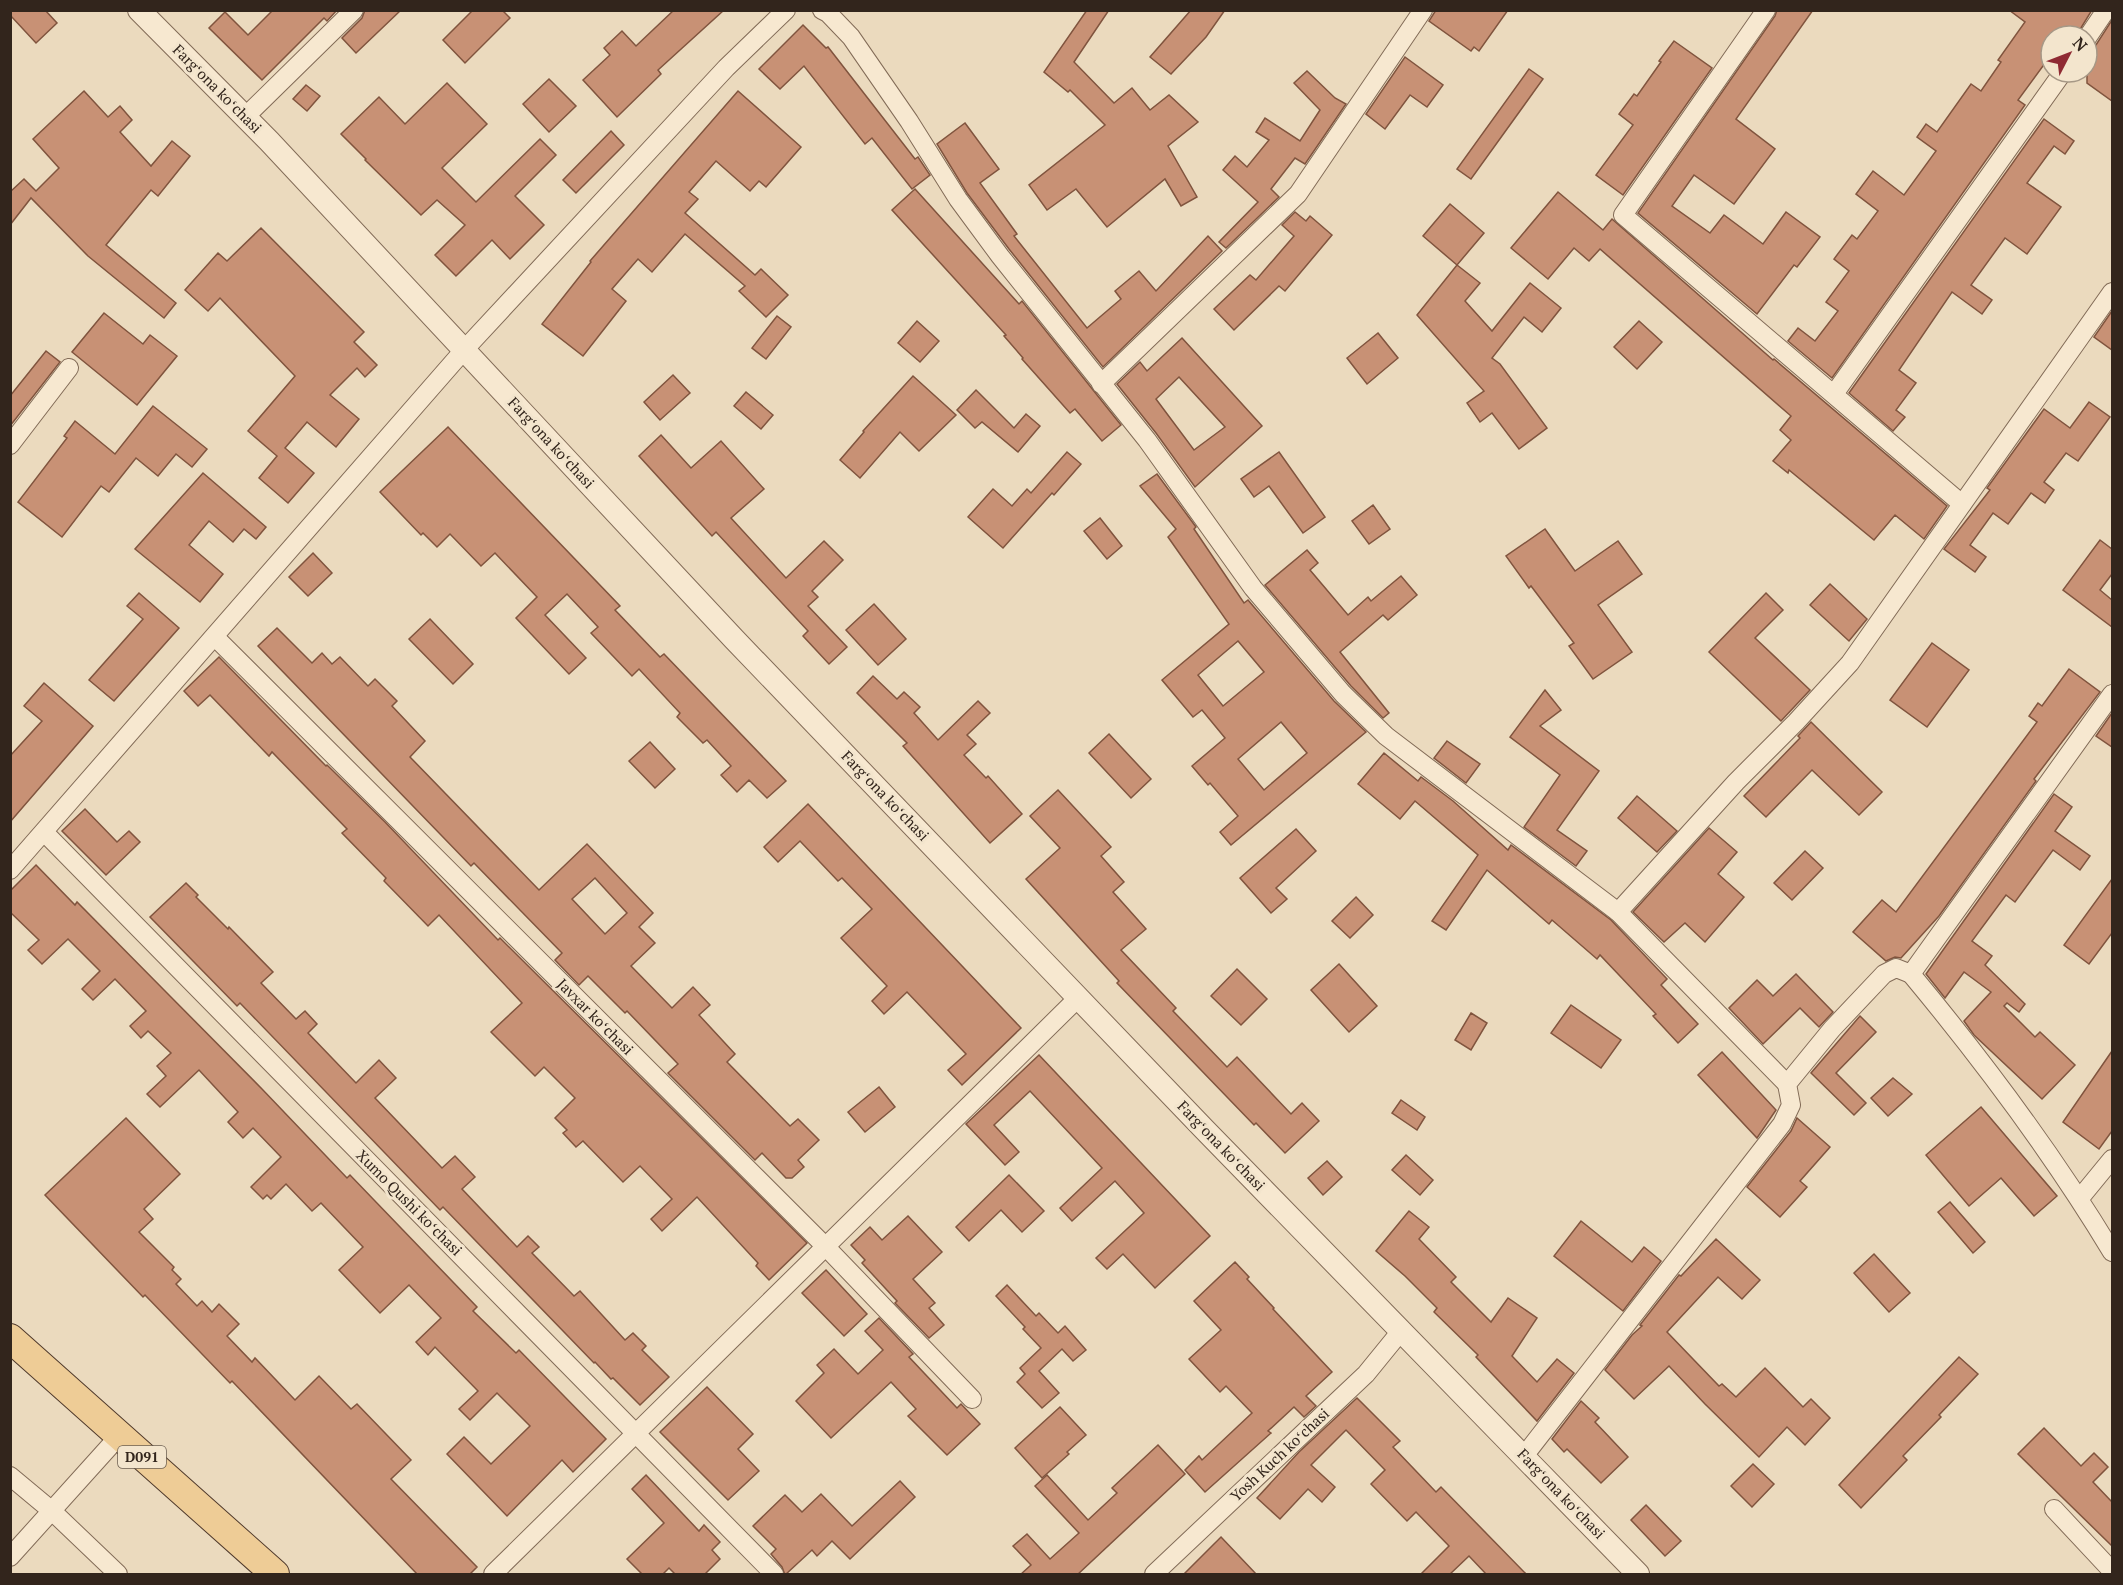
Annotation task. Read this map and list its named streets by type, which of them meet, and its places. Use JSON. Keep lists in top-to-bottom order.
{
  "streets": {
    "main road": ["D091"],
    "street": [
      "Fargʻona koʻchasi",
      "Javxar koʻchasi",
      "Xumo Qushi koʻchasi",
      "Yosh Kuch koʻchasi"
    ]
  },
  "crossings": [
    ["Fargʻona koʻchasi", "Yosh Kuch koʻchasi"]
  ],
  "north": "top right"
}
